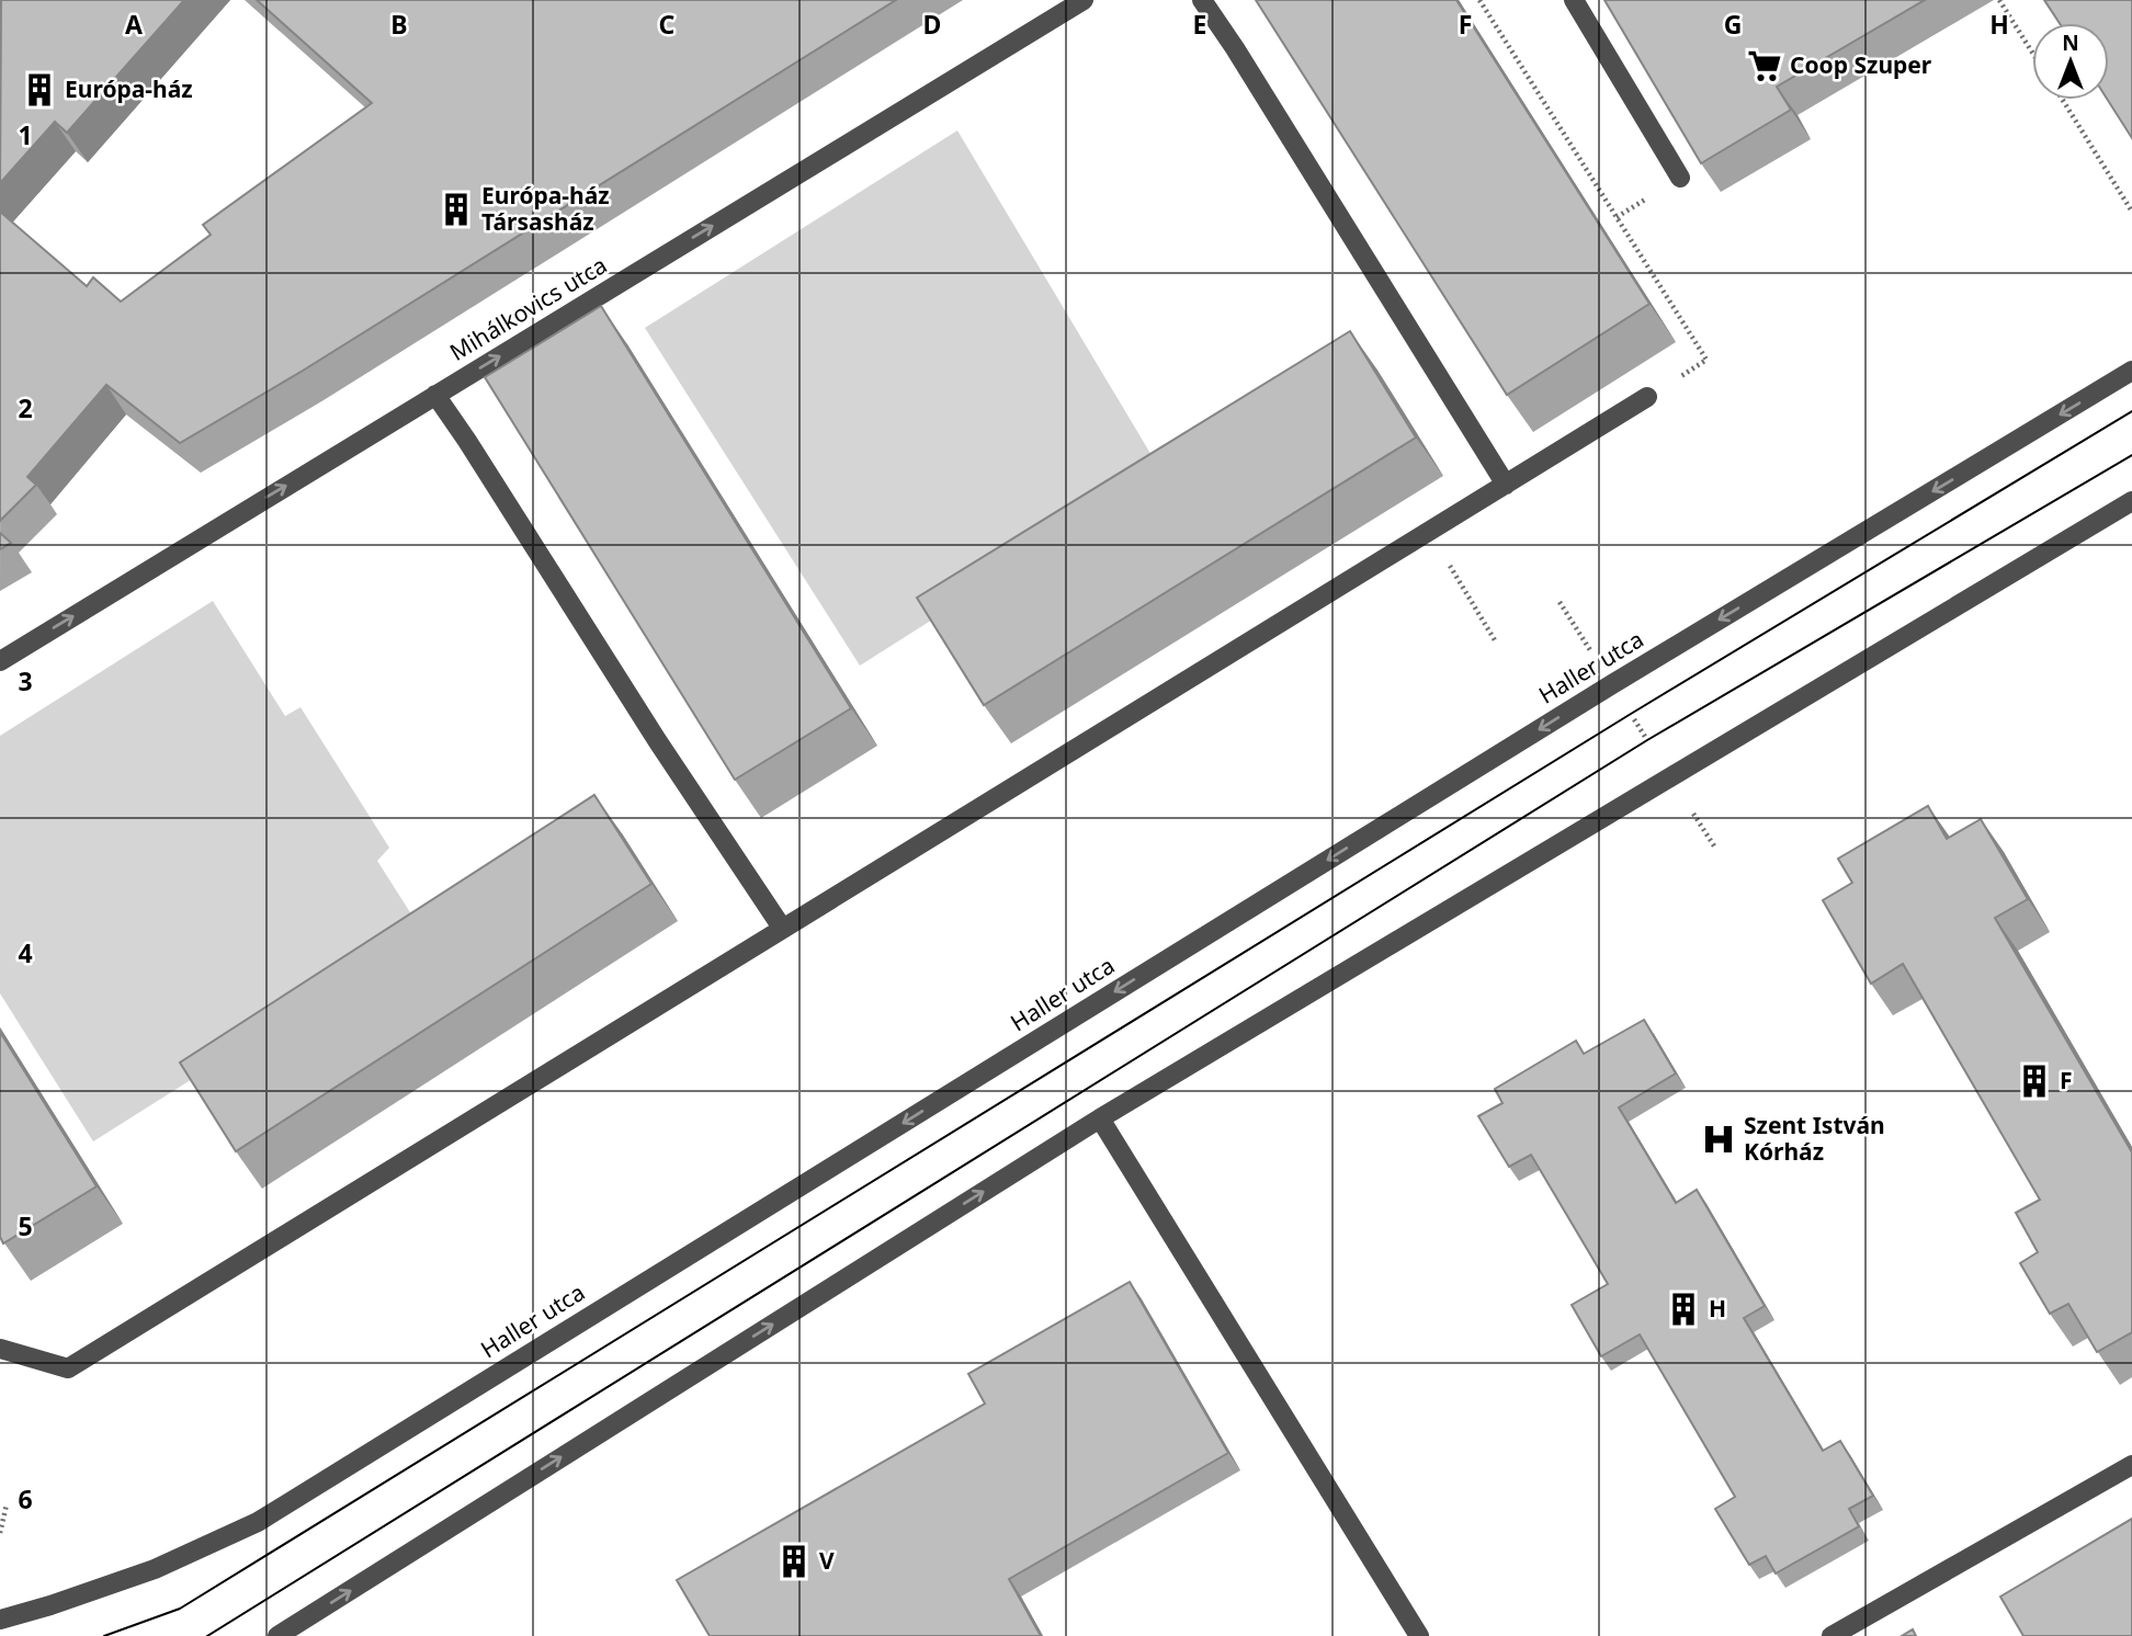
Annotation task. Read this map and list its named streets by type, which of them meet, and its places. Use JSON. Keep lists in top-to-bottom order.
{
  "streets": {
    "street": ["Mihálkovics utca", "Haller utca"]
  },
  "one_way": ["Mihálkovics utca"],
  "places": {
    "supermarket": ["Coop Szuper"],
    "building": [
      "Európa-ház",
      "Európa-ház Társasház",
      "F",
      "H",
      "V"
    ],
    "hospital": ["Szent István Kórház"]
  },
  "north": "top",
  "grid": {
    "columns": [
      "A",
      "B",
      "C",
      "D",
      "E",
      "F",
      "G",
      "H"
    ],
    "rows": [
      "1",
      "2",
      "3",
      "4",
      "5",
      "6"
    ]
  }
}
